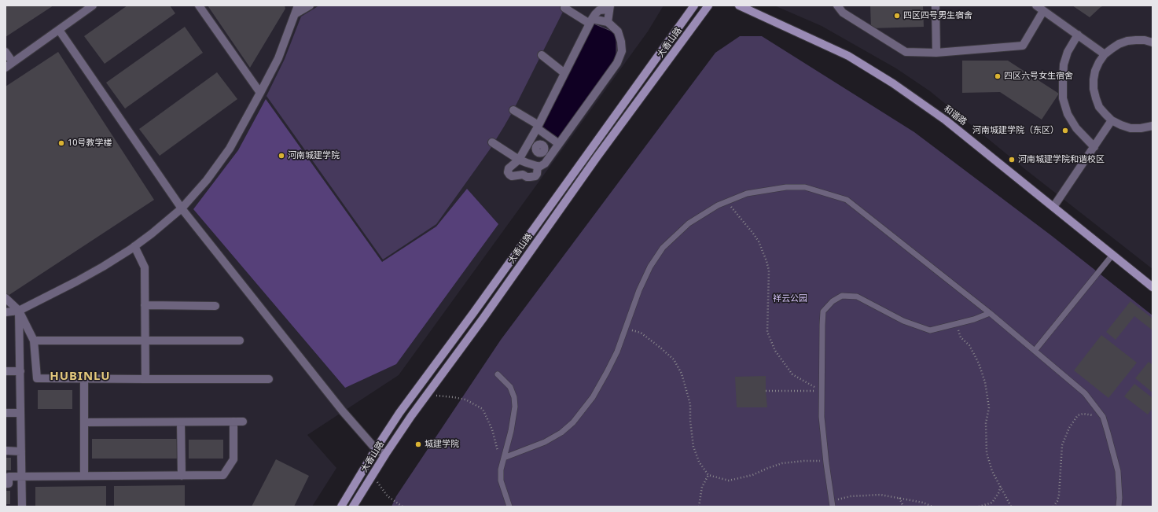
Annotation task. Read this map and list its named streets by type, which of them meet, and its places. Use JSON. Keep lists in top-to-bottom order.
{
  "streets": {
    "main road": ["大香山路", "和谐路"]
  },
  "districts": ["HUBINLU"],
  "parks": ["祥云公园"],
  "places": [
    "四区四号男生宿舍",
    "四区六号女生宿舍",
    "河南城建学院（东区）",
    "10号教学楼",
    "河南城建学院",
    "河南城建学院和谐校区",
    "城建学院"
  ]
}
